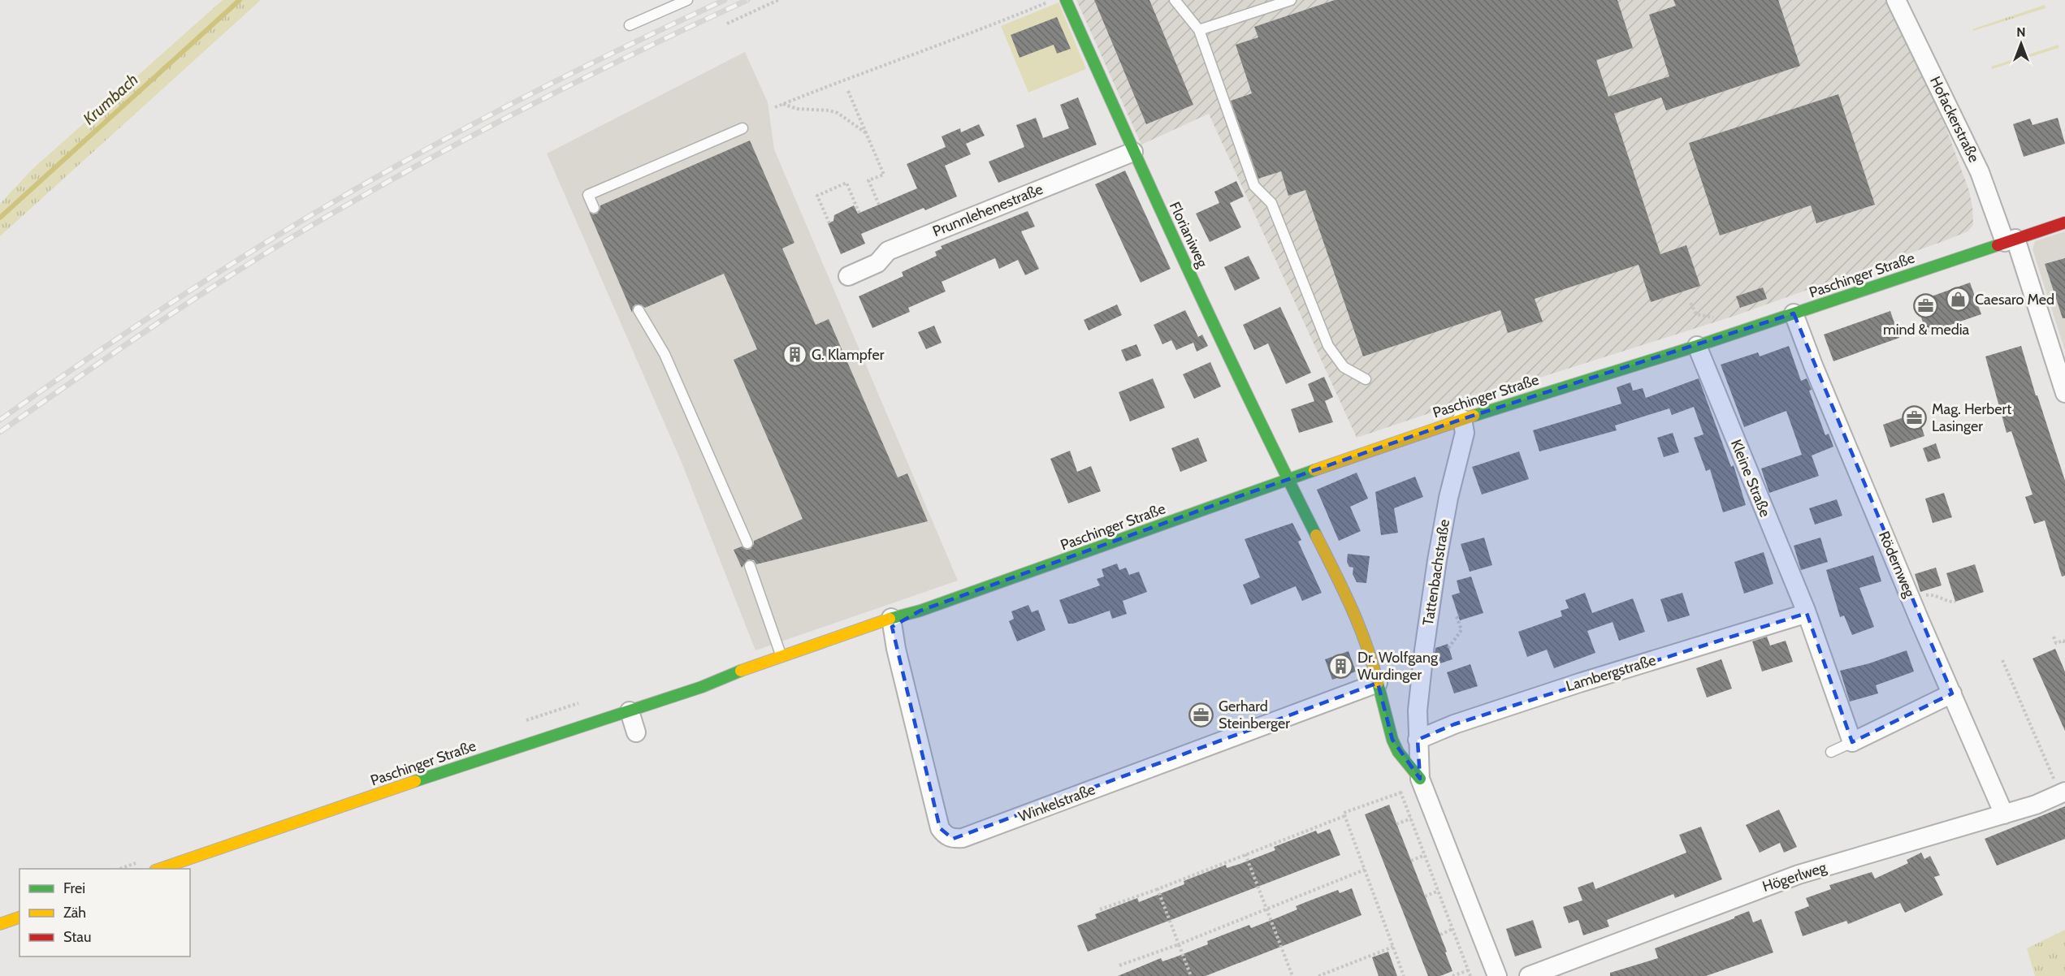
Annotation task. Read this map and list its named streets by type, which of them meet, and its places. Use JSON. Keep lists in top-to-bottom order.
{
  "streets": {
    "street": [
      "Hofackerstraße",
      "Prunnlehenestraße",
      "Florianiweg",
      "Paschinger Straße",
      "Kleine Straße",
      "Rödernweg",
      "Tattenbachstraße",
      "Lambergstraße",
      "Winkelstraße",
      "Högerlweg"
    ]
  },
  "crossings": [
    ["Hofackerstraße", "Paschinger Straße"],
    ["Prunnlehenestraße", "Florianiweg"],
    ["Florianiweg", "Paschinger Straße"],
    ["Paschinger Straße", "Kleine Straße"],
    ["Paschinger Straße", "Rödernweg"],
    ["Paschinger Straße", "Tattenbachstraße"],
    ["Paschinger Straße", "Winkelstraße"],
    ["Kleine Straße", "Lambergstraße"],
    ["Rödernweg", "Högerlweg"],
    ["Tattenbachstraße", "Lambergstraße"]
  ],
  "water": ["Krumbach"],
  "places": {
    "shop": ["Caesaro Med"],
    "office": ["mind & media", "Mag. Herbert Lasinger", "Gerhard Steinberger"],
    "building": ["G. Klampfer", "Dr. Wolfgang Wurdinger"]
  },
  "legend": ["Frei", "Zäh", "Stau"],
  "north": "top"
}
